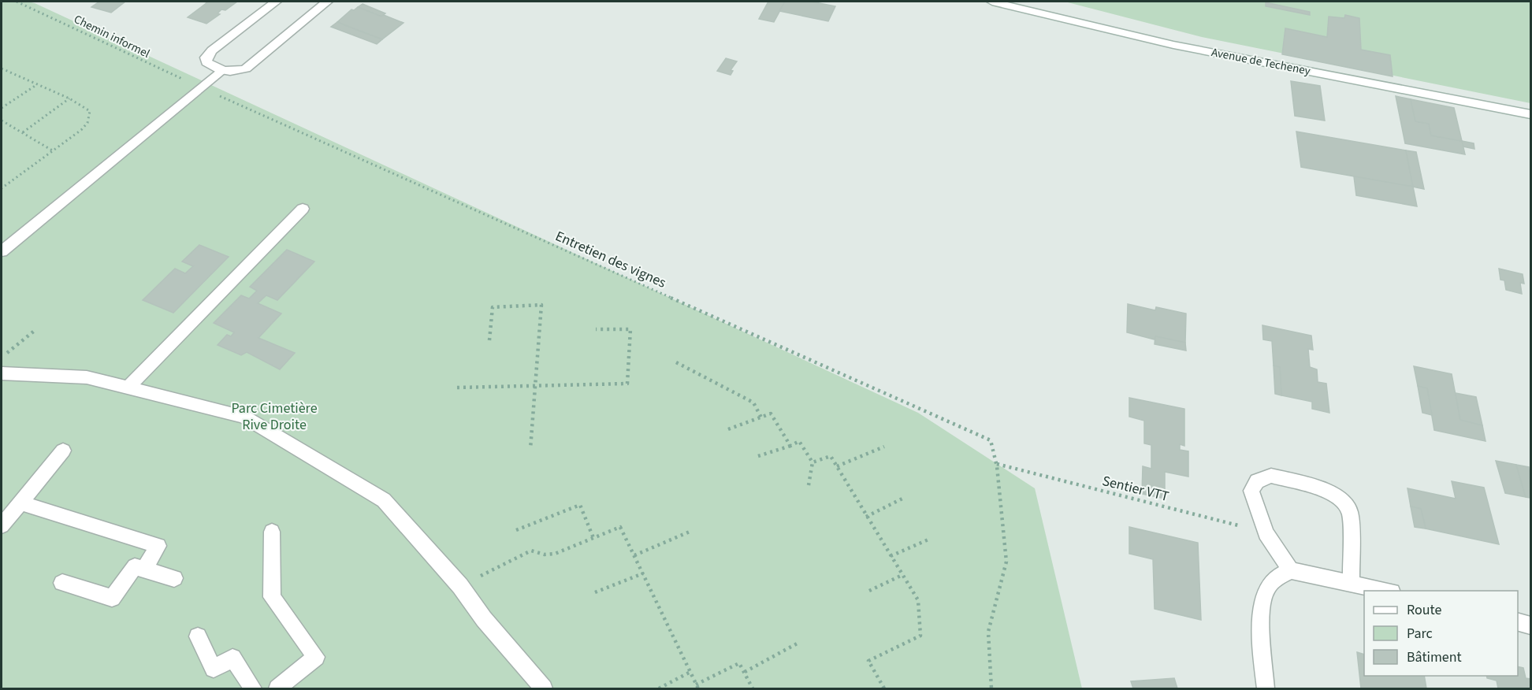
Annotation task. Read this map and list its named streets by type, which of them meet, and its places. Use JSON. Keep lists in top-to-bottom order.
{
  "streets": {
    "street": ["Avenue de Techeney"],
    "path": ["Chemin informel", "Entretien des vignes", "Sentier VTT"]
  },
  "crossings": [
    ["Chemin informel", "Entretien des vignes"],
    ["Entretien des vignes", "Sentier VTT"]
  ],
  "parks": ["Parc Cimetière Rive Droite"],
  "legend": ["Route", "Parc", "Bâtiment"]
}
